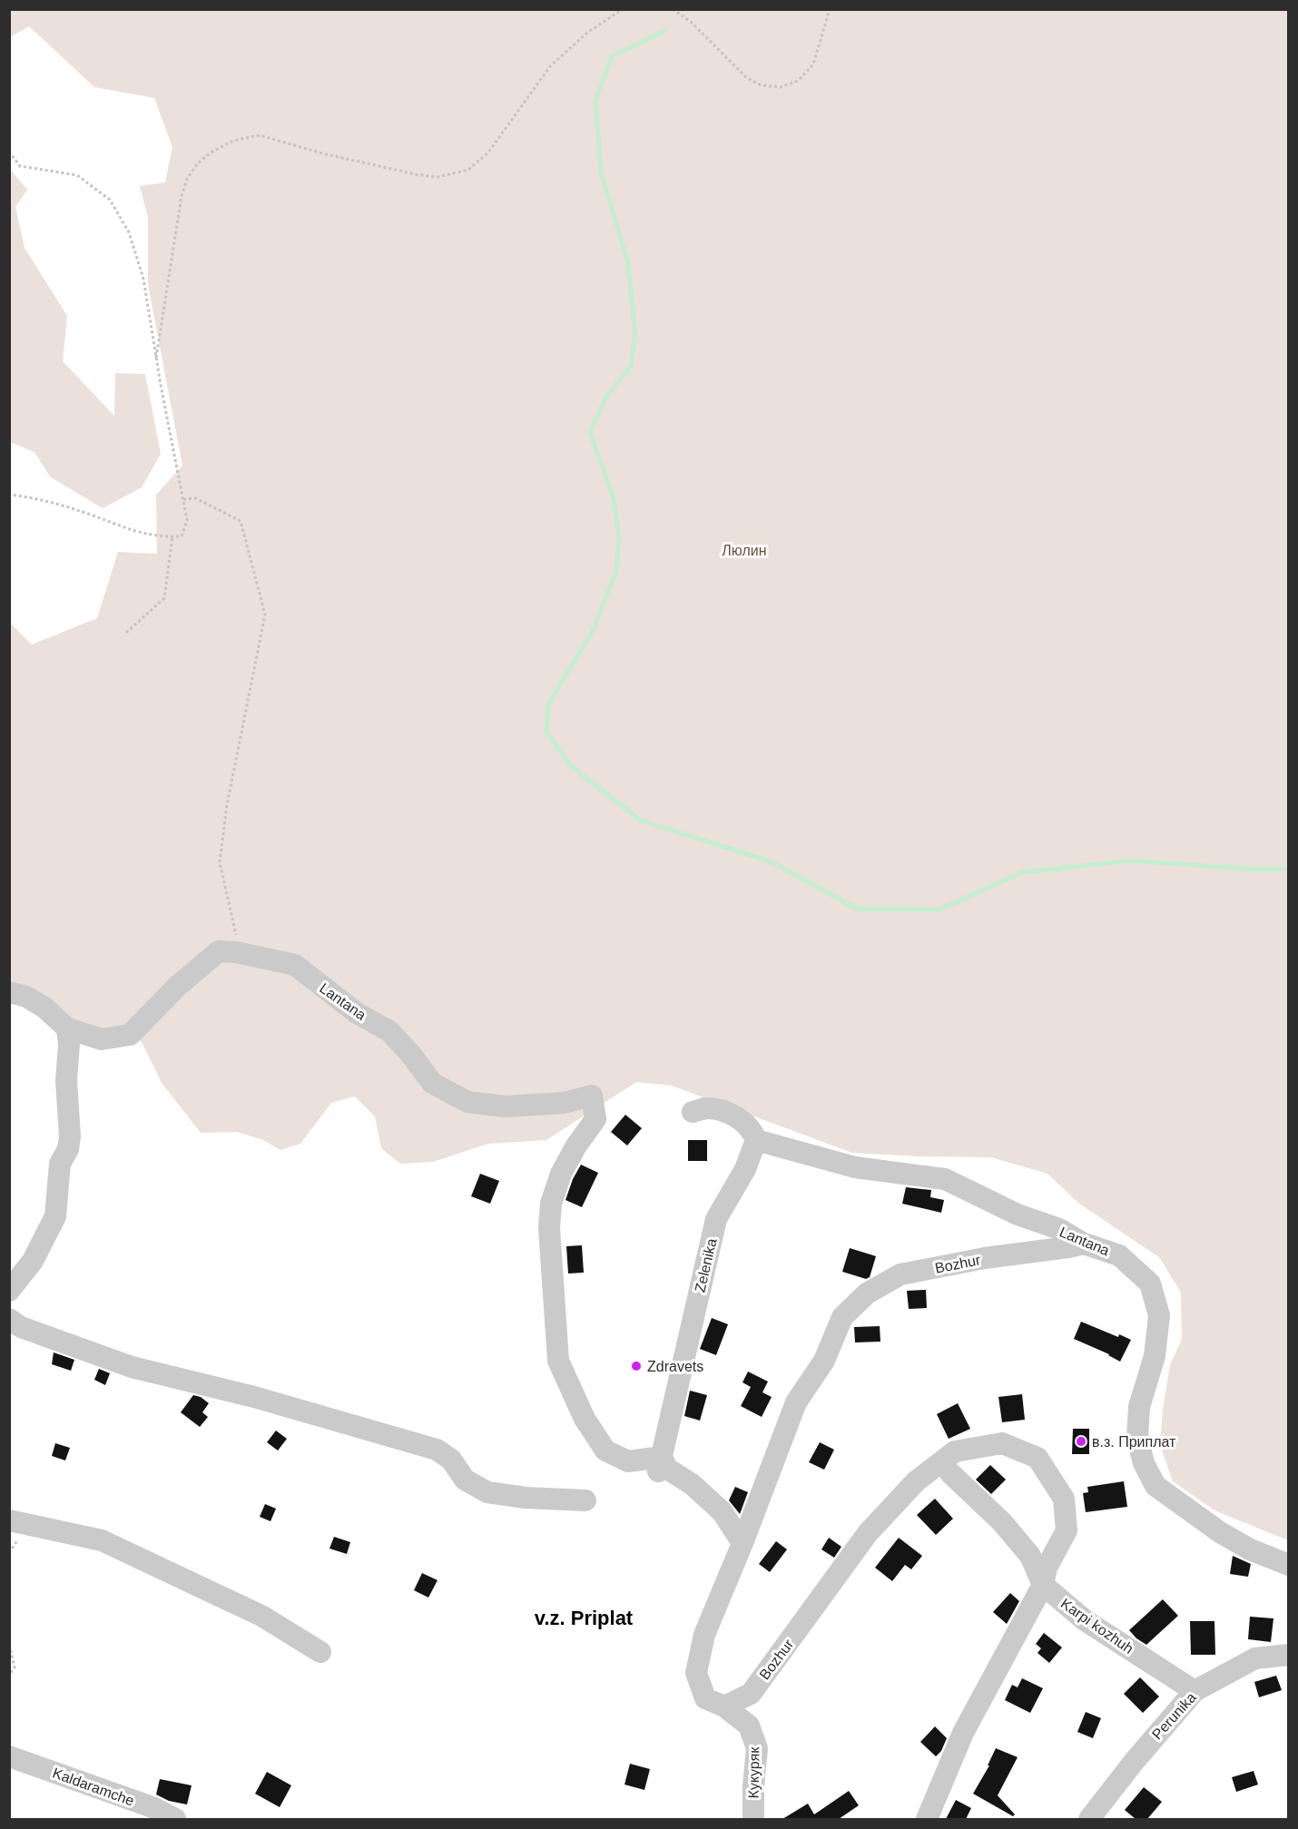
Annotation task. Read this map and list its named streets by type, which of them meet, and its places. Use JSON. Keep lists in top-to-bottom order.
{
  "streets": {
    "street": [
      "Lantana",
      "Bozhur",
      "Zelenika",
      "Karpi kozhuh",
      "Perunika",
      "Кукуряк",
      "Kaldaramche"
    ]
  },
  "crossings": [
    ["Lantana", "Bozhur"],
    ["Lantana", "Zelenika"],
    ["Bozhur", "Karpi kozhuh"],
    ["Bozhur", "Кукуряк"],
    ["Karpi kozhuh", "Perunika"]
  ],
  "districts": ["v.z. Priplat"],
  "parks": ["Люлин"],
  "places": ["Zdravets", "в.з. Приплат"]
}
